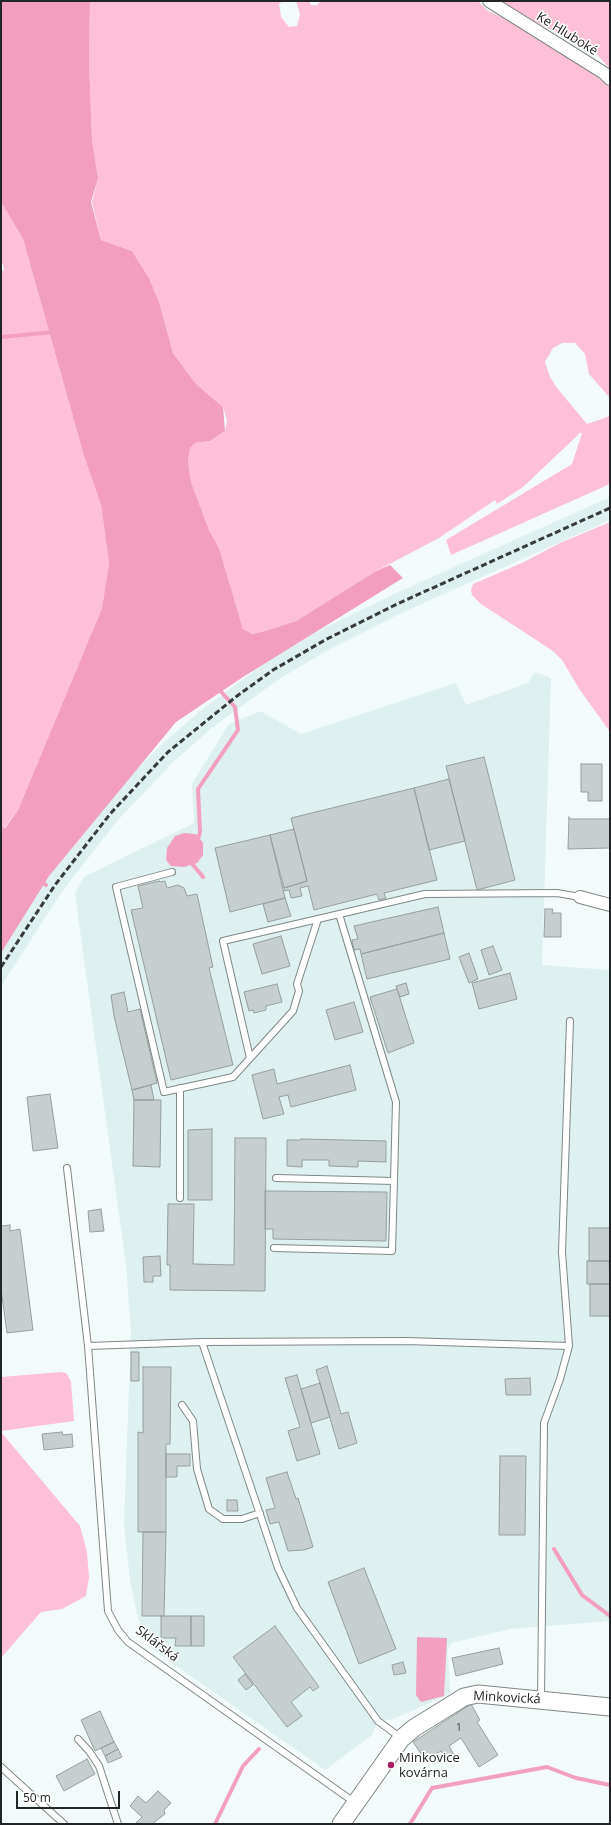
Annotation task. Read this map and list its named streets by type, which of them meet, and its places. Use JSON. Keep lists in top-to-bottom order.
{
  "streets": {
    "street": ["Ke Hluboké", "Minkovická"],
    "lane": ["Sklářská"]
  },
  "crossings": [
    ["Sklářská", "Minkovická"]
  ],
  "places": ["Minkovice kovárna"],
  "house_numbers": ["1"],
  "scale_bar": "50 m"
}
